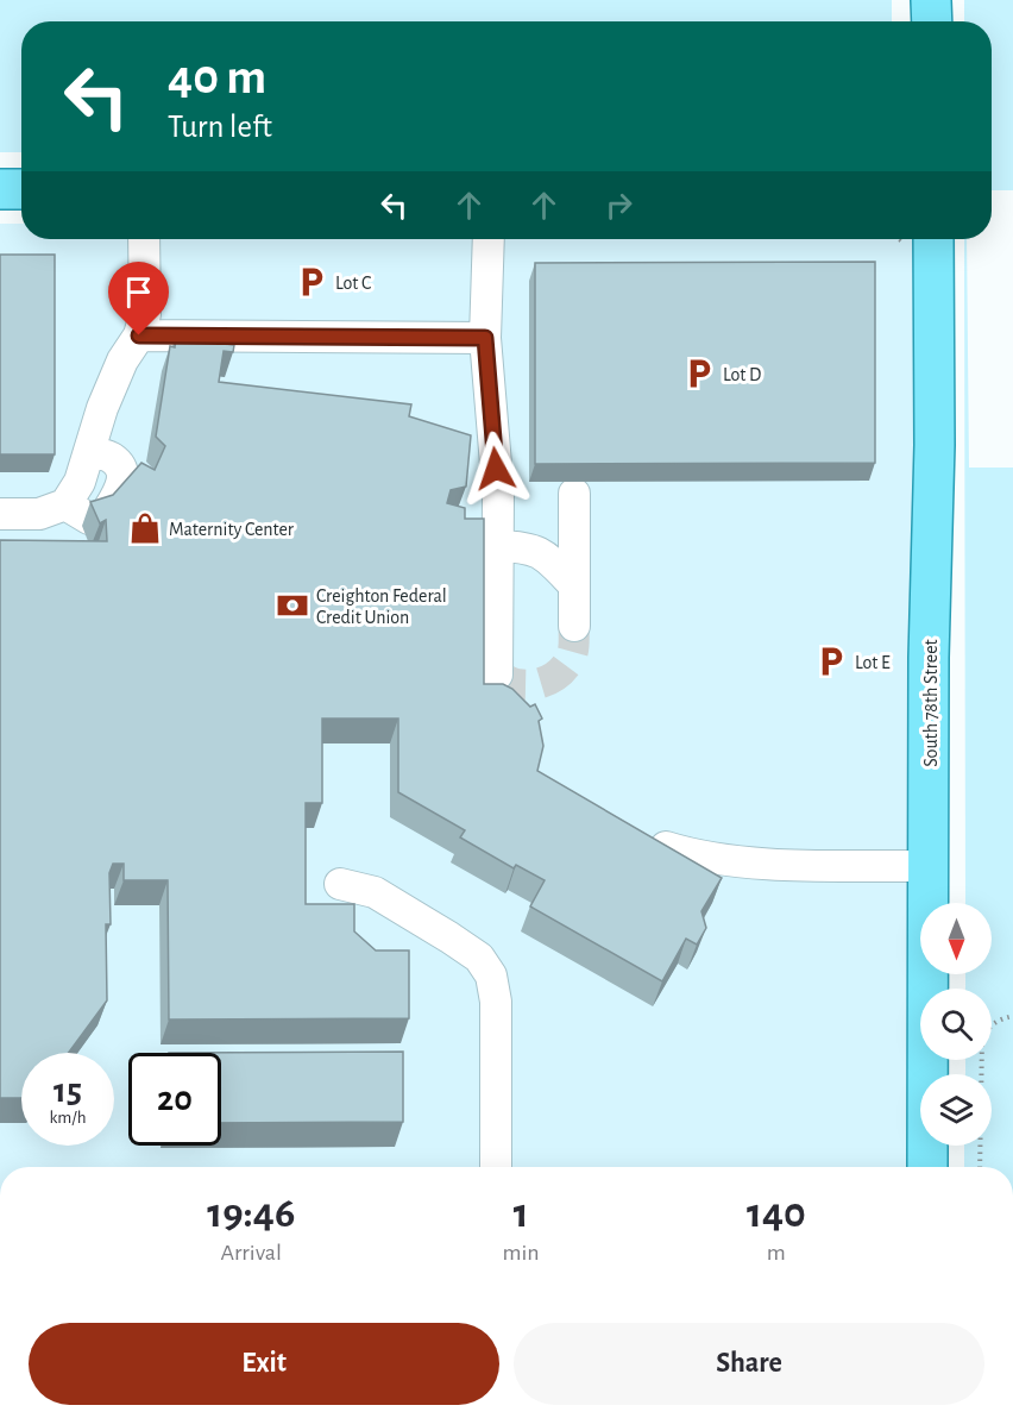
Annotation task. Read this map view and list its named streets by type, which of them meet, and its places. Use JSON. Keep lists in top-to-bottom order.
{
  "streets": {
    "main road": ["South 78th Street"]
  },
  "places": {
    "parking": ["Lot C", "Lot D", "Lot E"],
    "shop": ["Maternity Center"],
    "bank": ["Creighton Federal Credit Union"]
  },
  "north": "bottom",
  "page": {
    "turn": ["40 m", "Turn left"],
    "speed": "15 km/h",
    "limit": "20",
    "eta": [
      "19:46",
      "Arrival",
      "1",
      "min",
      "140",
      "m"
    ],
    "buttons": ["Exit", "Share"]
  }
}
